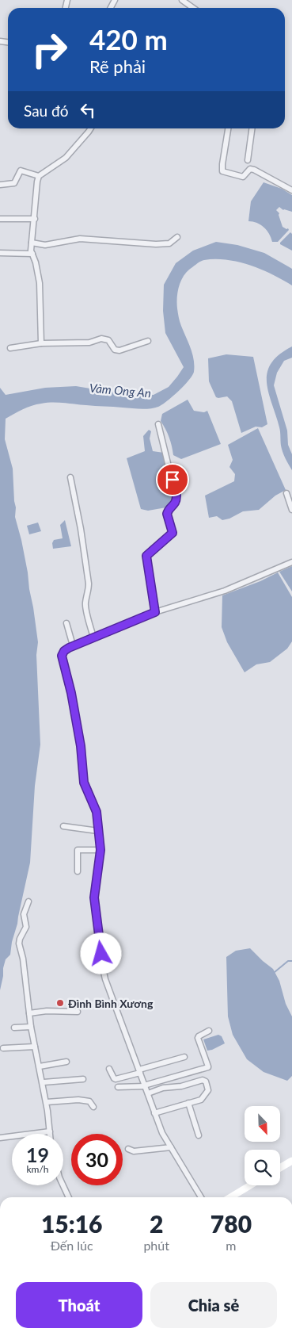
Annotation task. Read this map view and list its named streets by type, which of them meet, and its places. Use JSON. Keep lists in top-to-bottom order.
{
  "water": ["Vàm Ong An"],
  "places": ["Đình Bình Xương"],
  "north": "bottom right",
  "page": {
    "turn": ["420 m", "Rẽ phải"],
    "then": "Sau đó",
    "speed": "19 km/h",
    "limit": "30",
    "eta": [
      "15:16",
      "Đến lúc",
      "2",
      "phút",
      "780",
      "m"
    ],
    "buttons": ["Thoát", "Chia sẻ"]
  }
}
